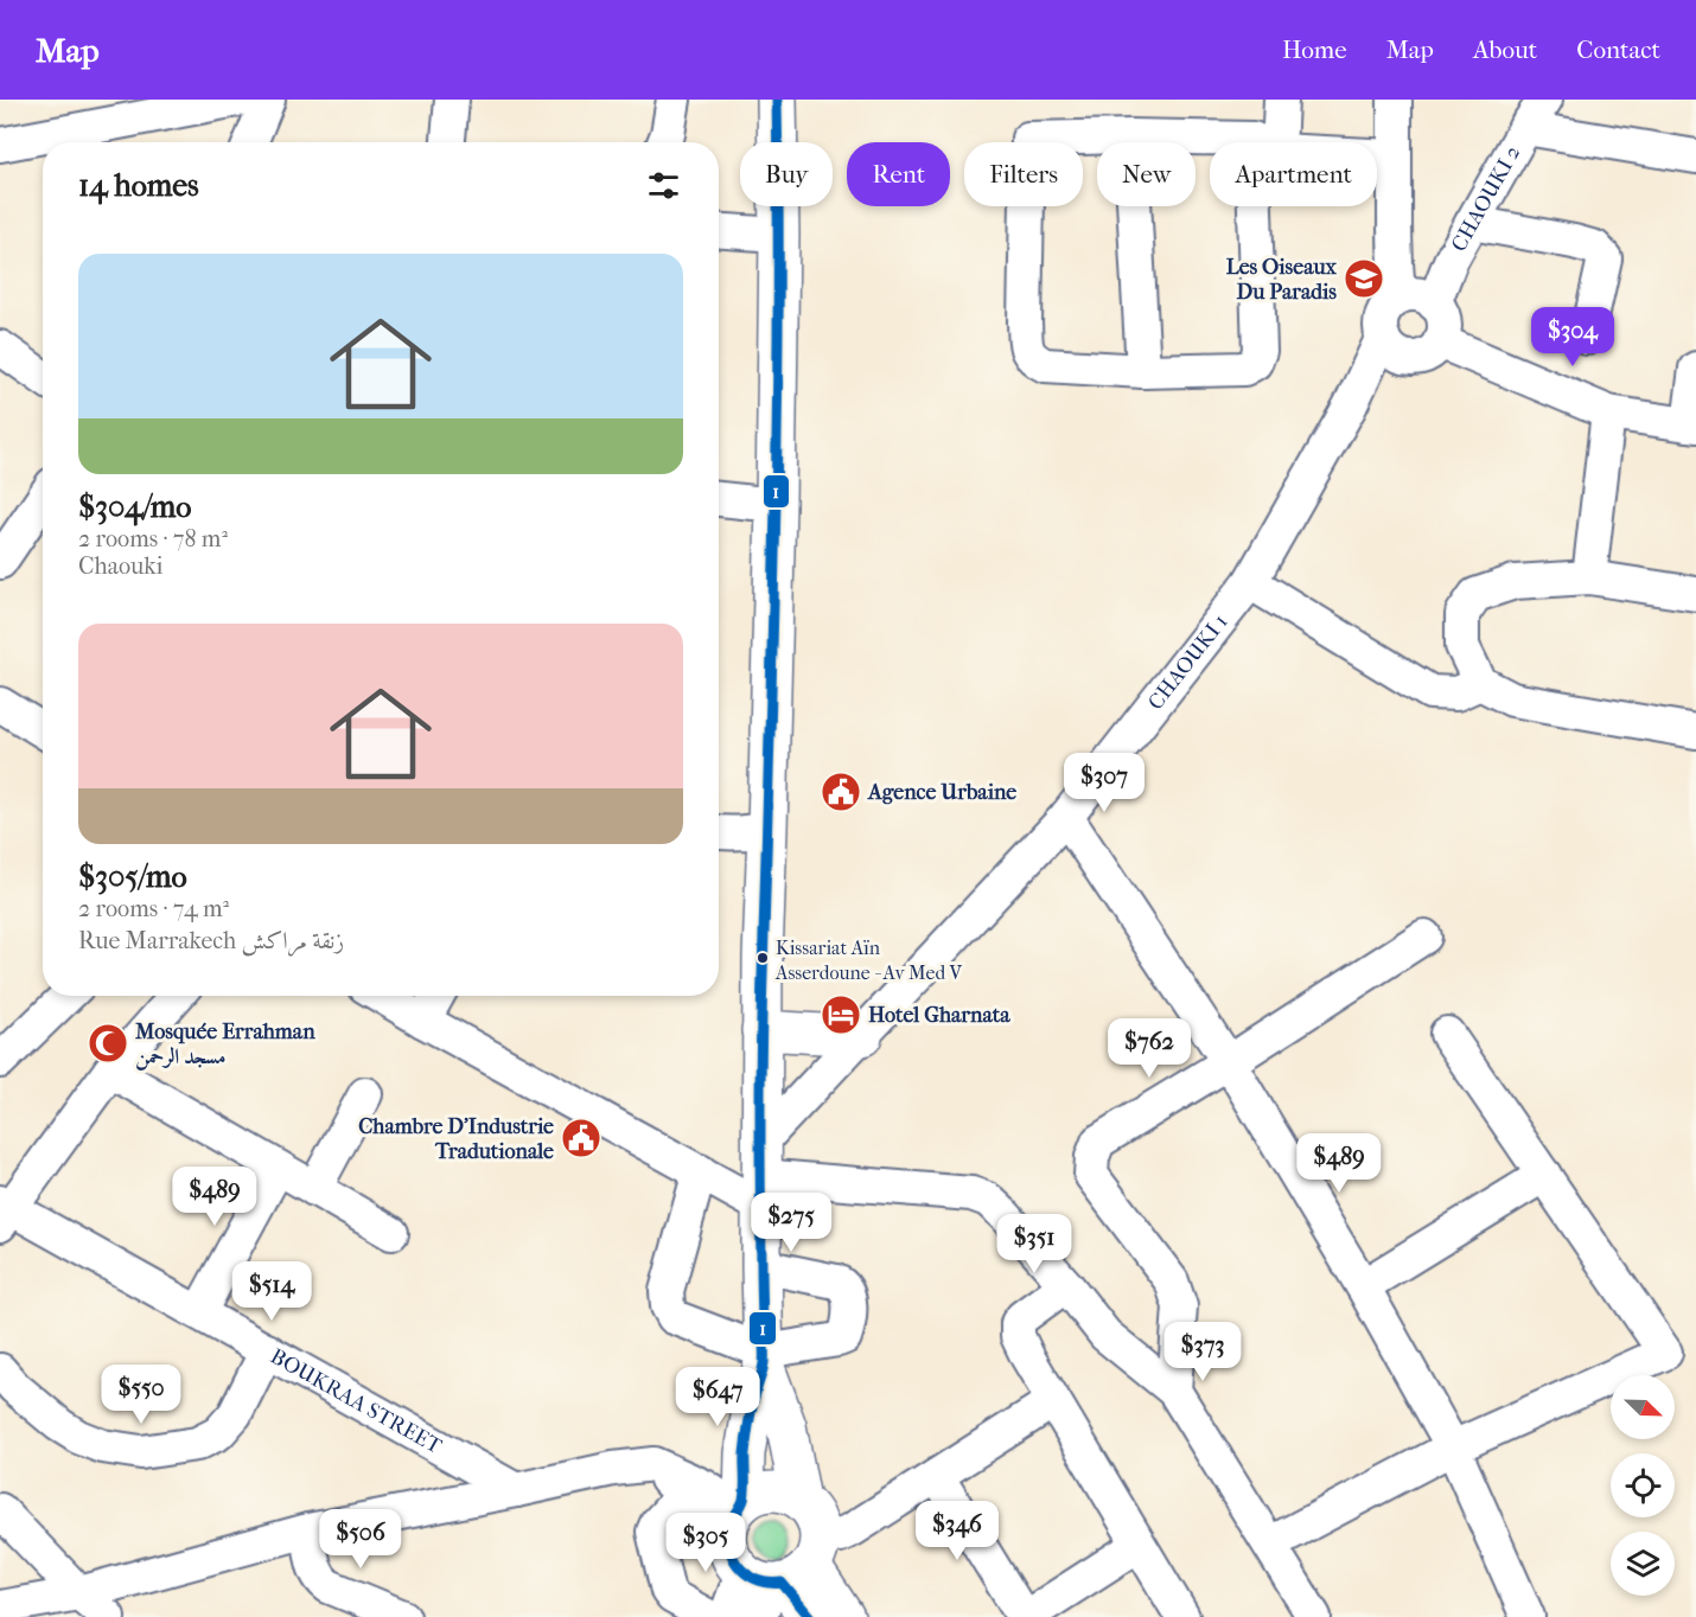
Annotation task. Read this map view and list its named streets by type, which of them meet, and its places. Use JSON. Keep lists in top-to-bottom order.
{
  "streets": {
    "street": ["CHAOUKI 2", "CHAOUKI 1", "BOUKRAA STREET"]
  },
  "crossings": [
    ["CHAOUKI 2", "CHAOUKI 1"]
  ],
  "places": {
    "school or university": ["Les Oiseaux Du Paradis"],
    "public building": ["Agence Urbaine", "Chambre D'Industrie Tradutionale"],
    "other": ["Kissariat Aïn Asserdoune - Av Med V"],
    "hotel": ["Hotel Gharnata"],
    "mosque": ["Mosquée Errahman مسجد الرحمن"]
  },
  "lines": ["transit line 1"],
  "north": "bottom right",
  "page": {
    "header": "Map",
    "nav": [
      "Home",
      "Map",
      "About",
      "Contact"
    ],
    "chip": [
      "Buy",
      "Rent",
      "Filters",
      "New",
      "Apartment"
    ],
    "heading": "14 homes",
    "list": [
      {
        "name": "$304/mo",
        "note": "2 rooms · 78 m² · Chaouki"
      },
      {
        "name": "$305/mo",
        "note": "2 rooms · 74 m² · Rue Marrakech زنقة مراكش"
      }
    ],
    "price": [
      "$304",
      "$307",
      "$762",
      "$489",
      "$489",
      "$275",
      "$351",
      "$514",
      "$373",
      "$550",
      "$647",
      "$346",
      "$506",
      "$305"
    ]
  }
}
